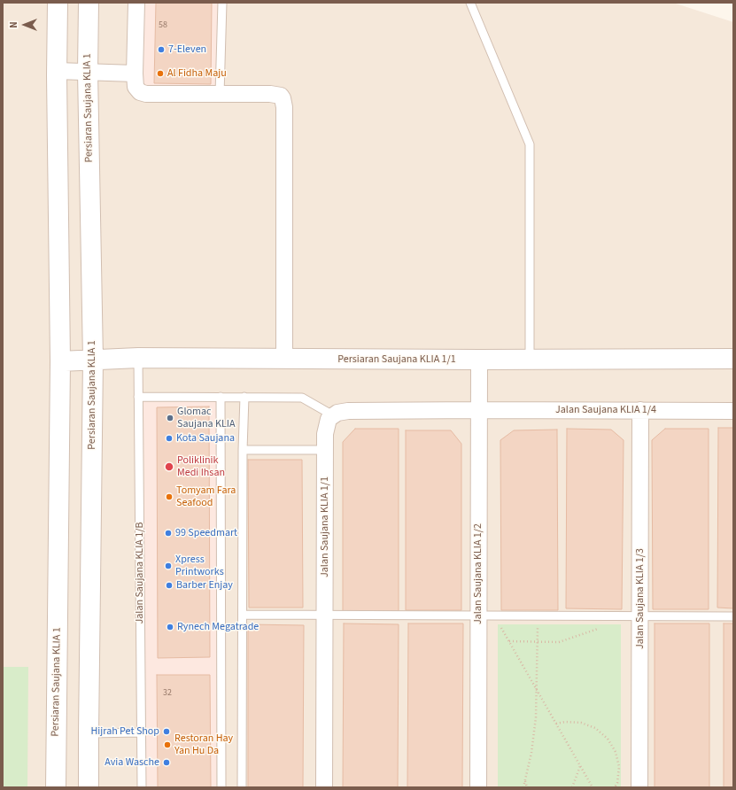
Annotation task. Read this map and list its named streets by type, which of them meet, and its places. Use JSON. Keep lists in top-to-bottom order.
{
  "streets": {
    "street": [
      "Persiaran Saujana KLIA 1",
      "Persiaran Saujana KLIA 1/1",
      "Jalan Saujana KLIA 1/4",
      "Jalan Saujana KLIA 1/1",
      "Jalan Saujana KLIA 1/2",
      "Jalan Saujana KLIA 1/3"
    ],
    "lane": ["Jalan Saujana KLIA 1/B"]
  },
  "crossings": [
    ["Persiaran Saujana KLIA 1", "Persiaran Saujana KLIA 1/1"],
    ["Persiaran Saujana KLIA 1/1", "Jalan Saujana KLIA 1/B"],
    ["Persiaran Saujana KLIA 1/1", "Jalan Saujana KLIA 1/2"],
    ["Jalan Saujana KLIA 1/4", "Jalan Saujana KLIA 1/2"],
    ["Jalan Saujana KLIA 1/4", "Jalan Saujana KLIA 1/3"]
  ],
  "places": [
    "7-Eleven",
    "Al Fidha Maju",
    "Glomac Saujana KLIA",
    "Kota Saujana",
    "Poliklinik Medi Ihsan",
    "Tomyam Fara Seafood",
    "99 Speedmart",
    "Xpress Printworks",
    "Barber Enjay",
    "Rynech Megatrade",
    "Hijrah Pet Shop",
    "Restoran Hay Yan Hu Da",
    "Avia Wasche"
  ],
  "house_numbers": ["58", "32"],
  "north": "left"
}
